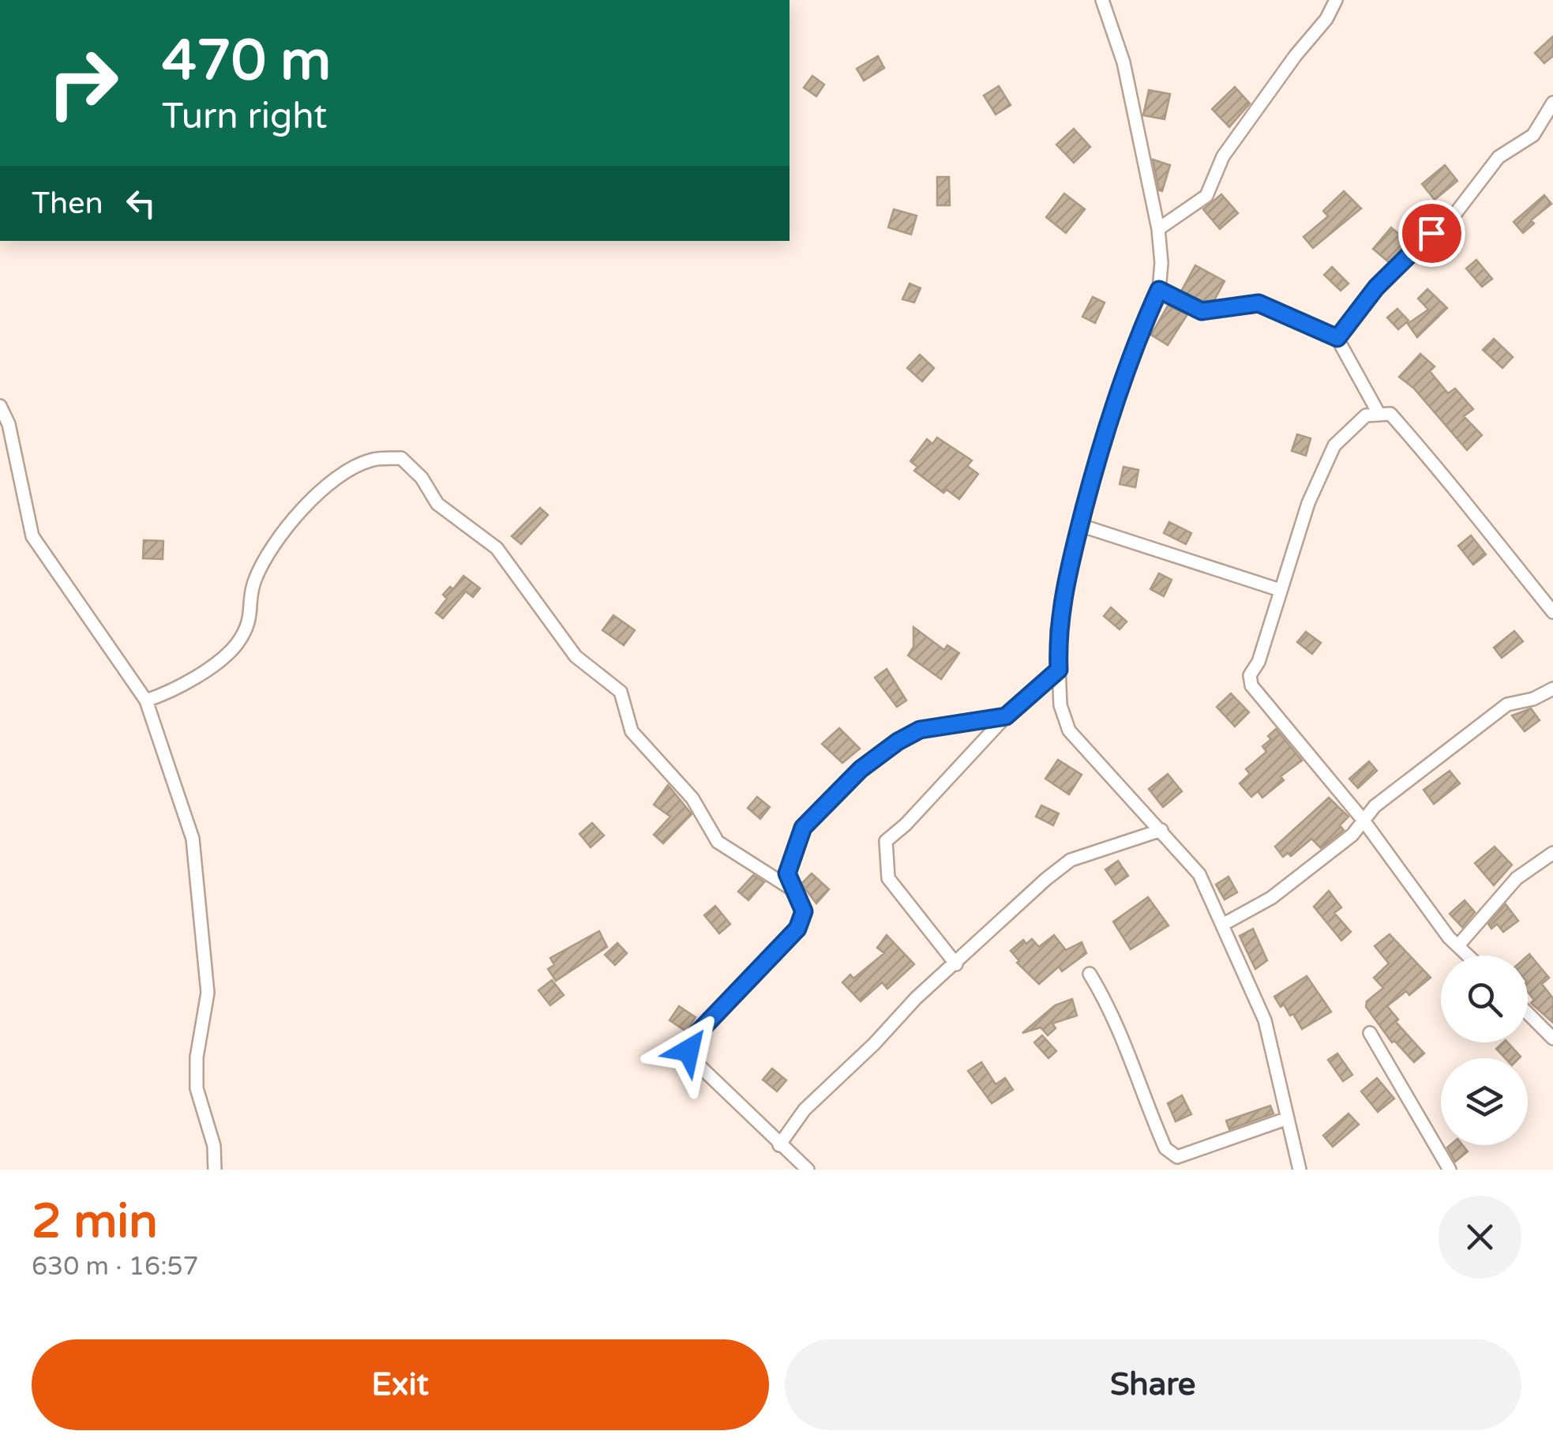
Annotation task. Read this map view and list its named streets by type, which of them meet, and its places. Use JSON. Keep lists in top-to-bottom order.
{
  "page": {
    "turn": ["470 m", "Turn right"],
    "then": "Then",
    "heading": ["2 min", "630 m · 16:57"],
    "buttons": ["Exit", "Share"]
  }
}
